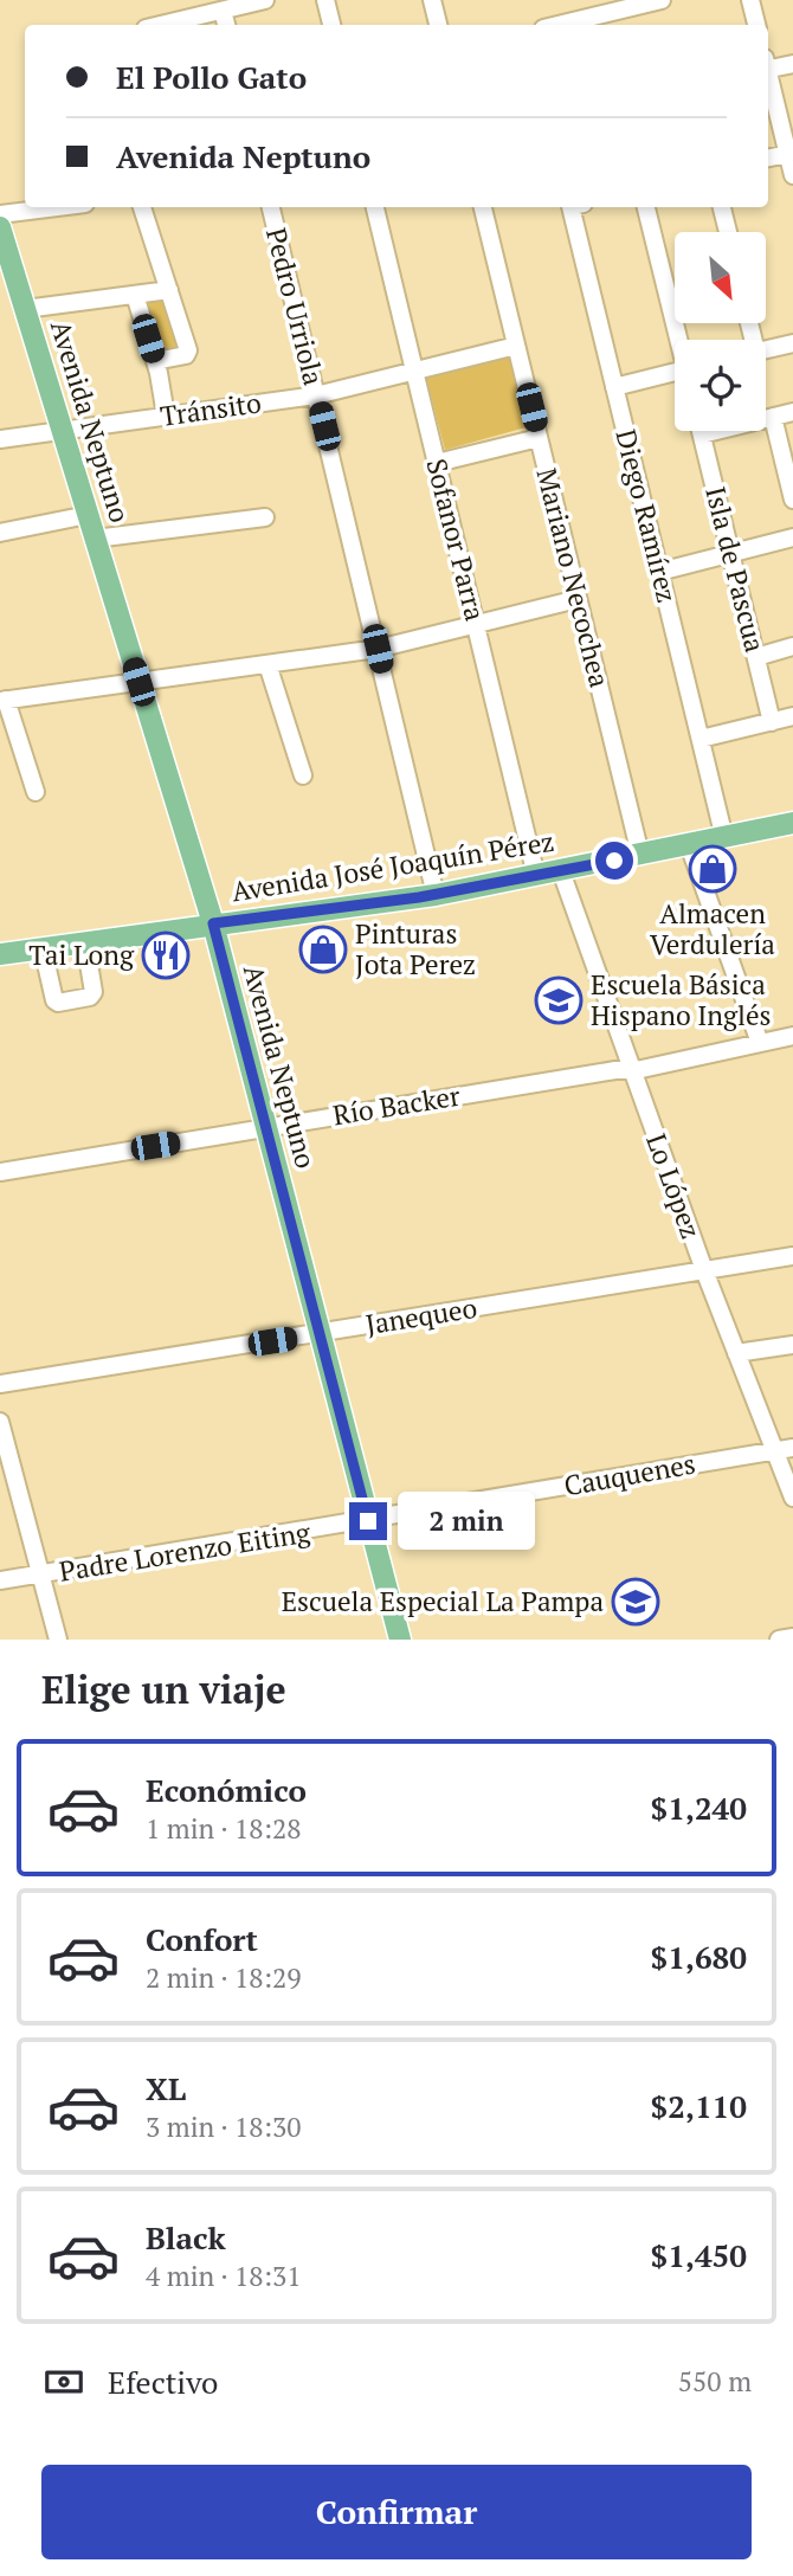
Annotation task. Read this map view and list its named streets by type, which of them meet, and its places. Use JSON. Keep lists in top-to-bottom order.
{
  "streets": {
    "main road": ["Avenida Neptuno", "Avenida José Joaquín Pérez"],
    "street": [
      "Pedro Urriola",
      "Tránsito",
      "Diego Ramírez",
      "Sofanor Parra",
      "Isla de Pascua",
      "Mariano Necochea",
      "Río Backer",
      "Lo López",
      "Janequeo",
      "Cauquenes",
      "Padre Lorenzo Eiting"
    ]
  },
  "crossings": [
    ["Pedro Urriola", "Tránsito"],
    ["Pedro Urriola", "Avenida José Joaquín Pérez"],
    ["Tránsito", "Avenida Neptuno"],
    ["Tránsito", "Sofanor Parra"],
    ["Tránsito", "Mariano Necochea"],
    ["Avenida Neptuno", "Avenida José Joaquín Pérez"],
    ["Avenida Neptuno", "Río Backer"],
    ["Avenida Neptuno", "Janequeo"],
    ["Avenida Neptuno", "Cauquenes"],
    ["Avenida Neptuno", "Padre Lorenzo Eiting"],
    ["Diego Ramírez", "Avenida José Joaquín Pérez"],
    ["Sofanor Parra", "Avenida José Joaquín Pérez"],
    ["Mariano Necochea", "Avenida José Joaquín Pérez"],
    ["Avenida José Joaquín Pérez", "Lo López"],
    ["Río Backer", "Lo López"],
    ["Lo López", "Janequeo"],
    ["Lo López", "Cauquenes"],
    ["Cauquenes", "Padre Lorenzo Eiting"]
  ],
  "places": {
    "shop": ["Almacen Verdulería", "Pinturas Jota Perez"],
    "restaurant": ["Tai Long"],
    "school or university": ["Escuela Básica Hispano Inglés", "Escuela Especial La Pampa"]
  },
  "north": "bottom right",
  "page": {
    "banner": ["El Pollo Gato", "Avenida Neptuno"],
    "bubble": "2 min",
    "heading": "Elige un viaje",
    "list": [
      {
        "name": "Económico",
        "note": "1 min · 18:28",
        "value": "$1,240"
      },
      {
        "name": "Confort",
        "note": "2 min · 18:29",
        "value": "$1,680"
      },
      {
        "name": "XL",
        "note": "3 min · 18:30",
        "value": "$2,110"
      },
      {
        "name": "Black",
        "note": "4 min · 18:31",
        "value": "$1,450"
      }
    ],
    "pay": ["Efectivo", "550 m"],
    "buttons": "Confirmar"
  }
}
